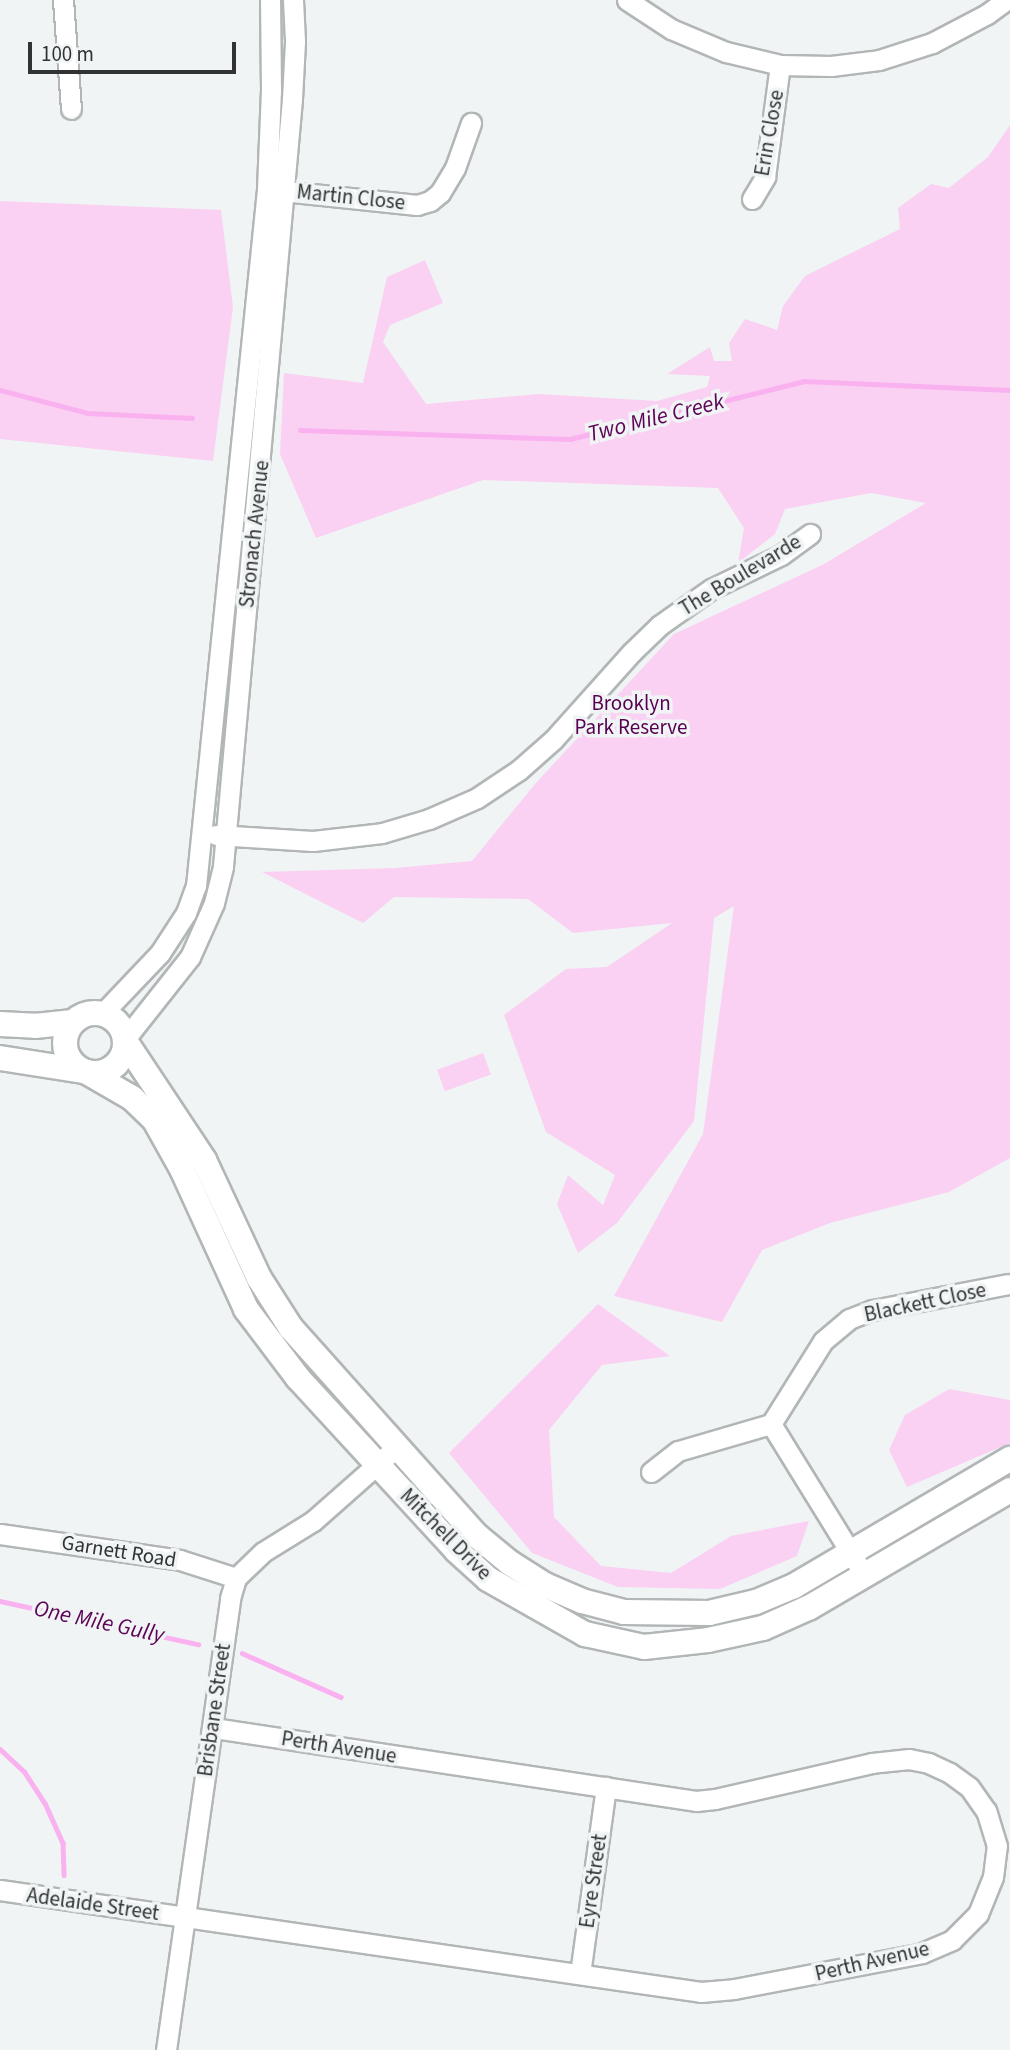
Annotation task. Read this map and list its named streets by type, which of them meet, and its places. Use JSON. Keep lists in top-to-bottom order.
{
  "streets": {
    "main road": ["Mitchell Drive"],
    "street": [
      "Erin Close",
      "Martin Close",
      "Stronach Avenue",
      "The Boulevarde",
      "Blackett Close",
      "Garnett Road",
      "Brisbane Street",
      "Perth Avenue",
      "Eyre Street",
      "Adelaide Street"
    ]
  },
  "crossings": [
    ["Martin Close", "Stronach Avenue"],
    ["Stronach Avenue", "The Boulevarde"],
    ["Stronach Avenue", "Mitchell Drive"],
    ["Garnett Road", "Brisbane Street"],
    ["Brisbane Street", "Perth Avenue"],
    ["Brisbane Street", "Adelaide Street"],
    ["Perth Avenue", "Eyre Street"],
    ["Perth Avenue", "Adelaide Street"]
  ],
  "water": ["Two Mile Creek", "One Mile Gully"],
  "parks": ["Brooklyn Park Reserve"],
  "scale_bar": "100 m"
}
